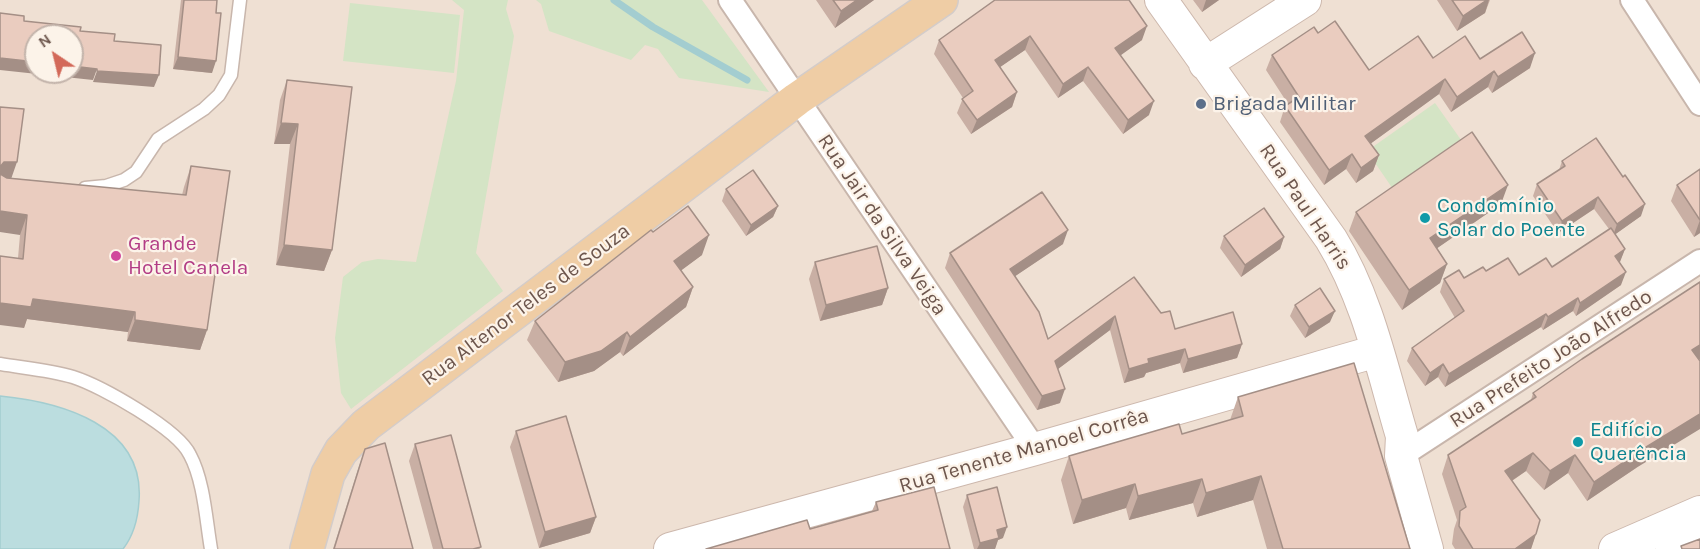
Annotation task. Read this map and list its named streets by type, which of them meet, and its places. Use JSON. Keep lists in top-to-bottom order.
{
  "streets": {
    "main road": ["Rua Altenor Teles de Souza"],
    "street": [
      "Rua Paul Harris",
      "Rua Jair da Silva Veiga",
      "Rua Prefeito João Alfredo",
      "Rua Tenente Manoel Corrêa"
    ]
  },
  "crossings": [
    ["Rua Paul Harris", "Rua Prefeito João Alfredo"],
    ["Rua Paul Harris", "Rua Tenente Manoel Corrêa"],
    ["Rua Jair da Silva Veiga", "Rua Altenor Teles de Souza"],
    ["Rua Jair da Silva Veiga", "Rua Tenente Manoel Corrêa"]
  ],
  "places": [
    "Brigada Militar",
    "Condomínio Solar do Poente",
    "Grande Hotel Canela",
    "Edifício Querência"
  ],
  "north": "top left"
}
